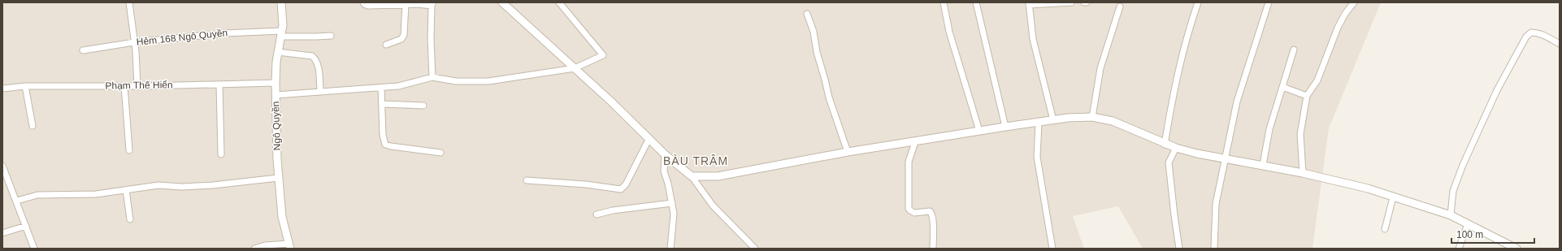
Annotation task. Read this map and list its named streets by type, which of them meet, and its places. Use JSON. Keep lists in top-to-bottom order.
{
  "streets": {
    "street": ["Hẻm 168 Ngô Quyền", "Phạm Thế Hiển", "Ngô Quyền"]
  },
  "crossings": [
    ["Hẻm 168 Ngô Quyền", "Ngô Quyền"],
    ["Phạm Thế Hiển", "Ngô Quyền"]
  ],
  "districts": ["BÀU TRÂM"],
  "scale_bar": "100 m"
}
